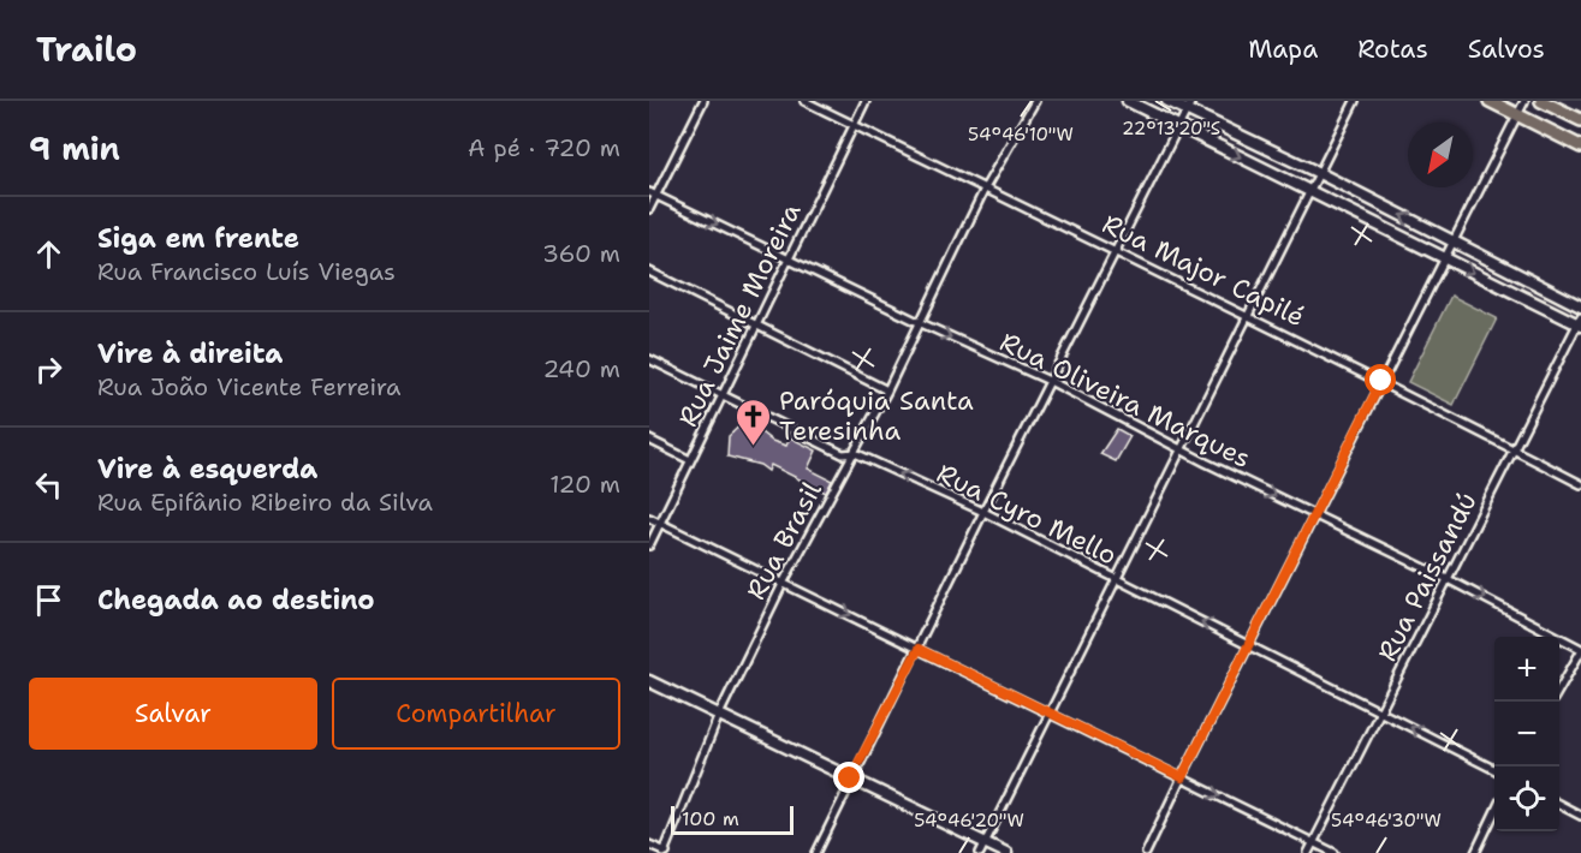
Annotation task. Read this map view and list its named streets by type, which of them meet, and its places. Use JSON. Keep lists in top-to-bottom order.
{
  "streets": {
    "street": [
      "Rua Major Capilé",
      "Rua Jaime Moreira",
      "Rua Oliveira Marques",
      "Rua Cyro Mello",
      "Rua Brasil",
      "Rua Paissandú"
    ]
  },
  "crossings": [
    ["Rua Major Capilé", "Rua Jaime Moreira"],
    ["Rua Major Capilé", "Rua Brasil"],
    ["Rua Major Capilé", "Rua Paissandú"],
    ["Rua Jaime Moreira", "Rua Oliveira Marques"],
    ["Rua Jaime Moreira", "Rua Cyro Mello"],
    ["Rua Oliveira Marques", "Rua Brasil"],
    ["Rua Oliveira Marques", "Rua Paissandú"],
    ["Rua Cyro Mello", "Rua Brasil"],
    ["Rua Cyro Mello", "Rua Paissandú"]
  ],
  "one_way": ["Rua Oliveira Marques", "Rua Cyro Mello"],
  "places": {
    "church": ["Paróquia Santa Teresinha"]
  },
  "scale_bar": "100 m",
  "north": "bottom left",
  "page": {
    "header": "Trailo",
    "nav": ["Mapa", "Rotas", "Salvos"],
    "heading": ["9 min", "A pé · 720 m"],
    "list": [
      ["Siga em frente", "Rua Francisco Luís Viegas", "360 m"],
      ["Vire à direita", "Rua João Vicente Ferreira", "240 m"],
      ["Vire à esquerda", "Rua Epifânio Ribeiro da Silva", "120 m"],
      "Chegada ao destino"
    ],
    "map_buttons": ["+", "−"],
    "buttons": ["Salvar", "Compartilhar"],
    "scale": "100 m"
  },
  "coordinates": [
    "22°13'20\"S",
    "54°46'10\"W",
    "54°46'20\"W",
    "54°46'30\"W"
  ]
}
